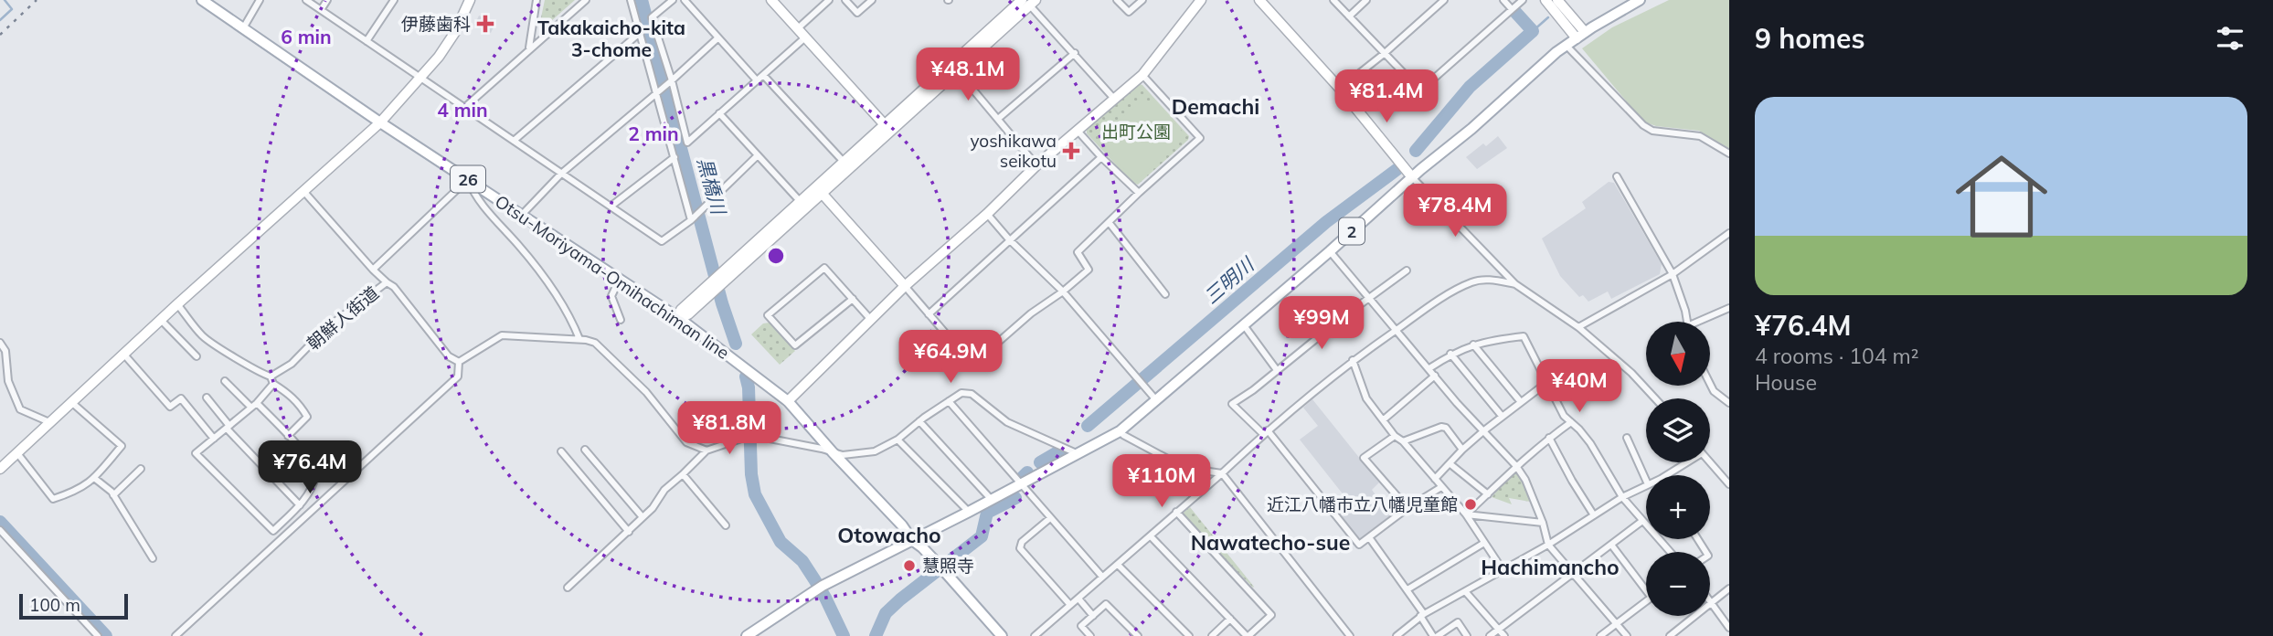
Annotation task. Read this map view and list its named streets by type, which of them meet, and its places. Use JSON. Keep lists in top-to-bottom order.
{
  "streets": {
    "main road": ["26", "2", "Otsu-Moriyama-Omihachiman line"],
    "street": ["朝鮮人街道"]
  },
  "crossings": [
    ["2", "Otsu-Moriyama-Omihachiman line"]
  ],
  "districts": [
    "Takakaicho-kita 3-chome",
    "Demachi",
    "Otowacho",
    "Nawatecho-sue",
    "Hachimancho"
  ],
  "water": ["黒橋川", "三明川"],
  "parks": ["出町公園"],
  "places": {
    "health": ["伊藤歯科", "yoshikawa seikotu"],
    "other": ["近江八幡市立八幡児童館", "慧照寺"]
  },
  "scale_bar": "100 m",
  "north": "bottom",
  "page": {
    "heading": "9 homes",
    "price": [
      "¥48.1M",
      "¥81.4M",
      "¥78.4M",
      "¥99M",
      "¥64.9M",
      "¥40M",
      "¥81.8M",
      "¥76.4M",
      "¥110M"
    ],
    "list": [
      {
        "name": "¥76.4M",
        "note": "4 rooms · 104 m² · House"
      }
    ],
    "map_buttons": ["+", "−"],
    "scale": "100 m"
  },
  "rings": ["6 min", "4 min", "2 min"]
}
